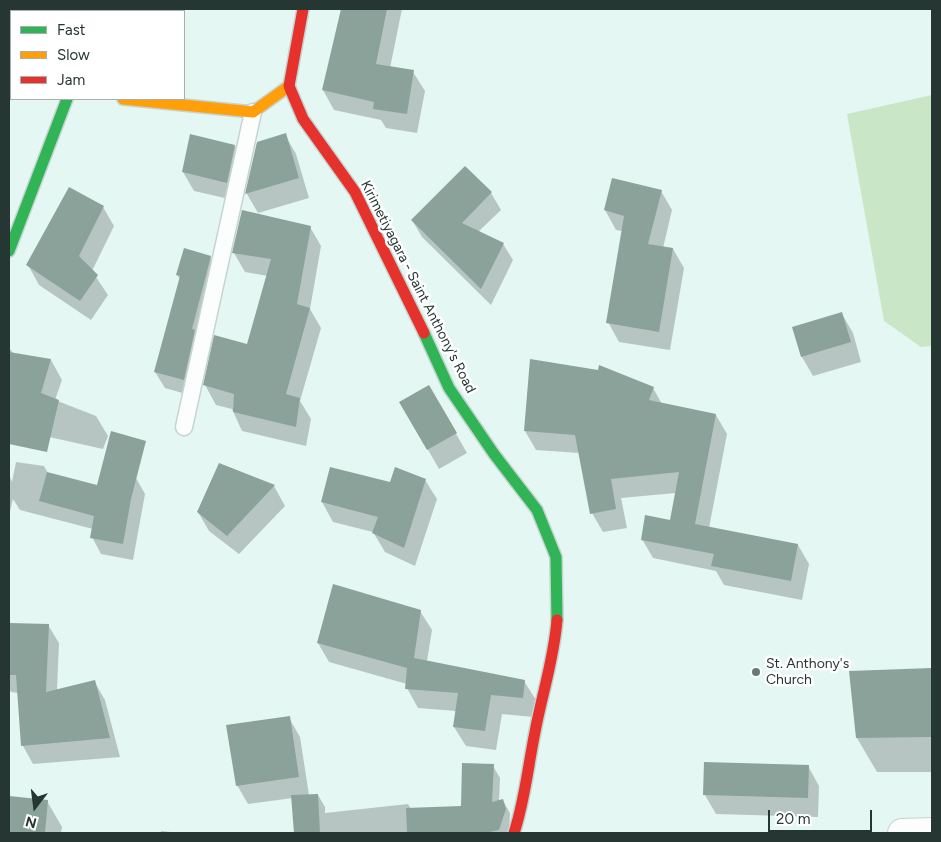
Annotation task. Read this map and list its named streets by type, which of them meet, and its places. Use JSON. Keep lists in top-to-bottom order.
{
  "streets": {
    "street": ["Kirimetiyagara - Saint Anthony's Road"]
  },
  "places": ["St. Anthony's Church"],
  "legend": ["Fast", "Slow", "Jam"],
  "scale_bar": "20 m",
  "north": "bottom"
}
